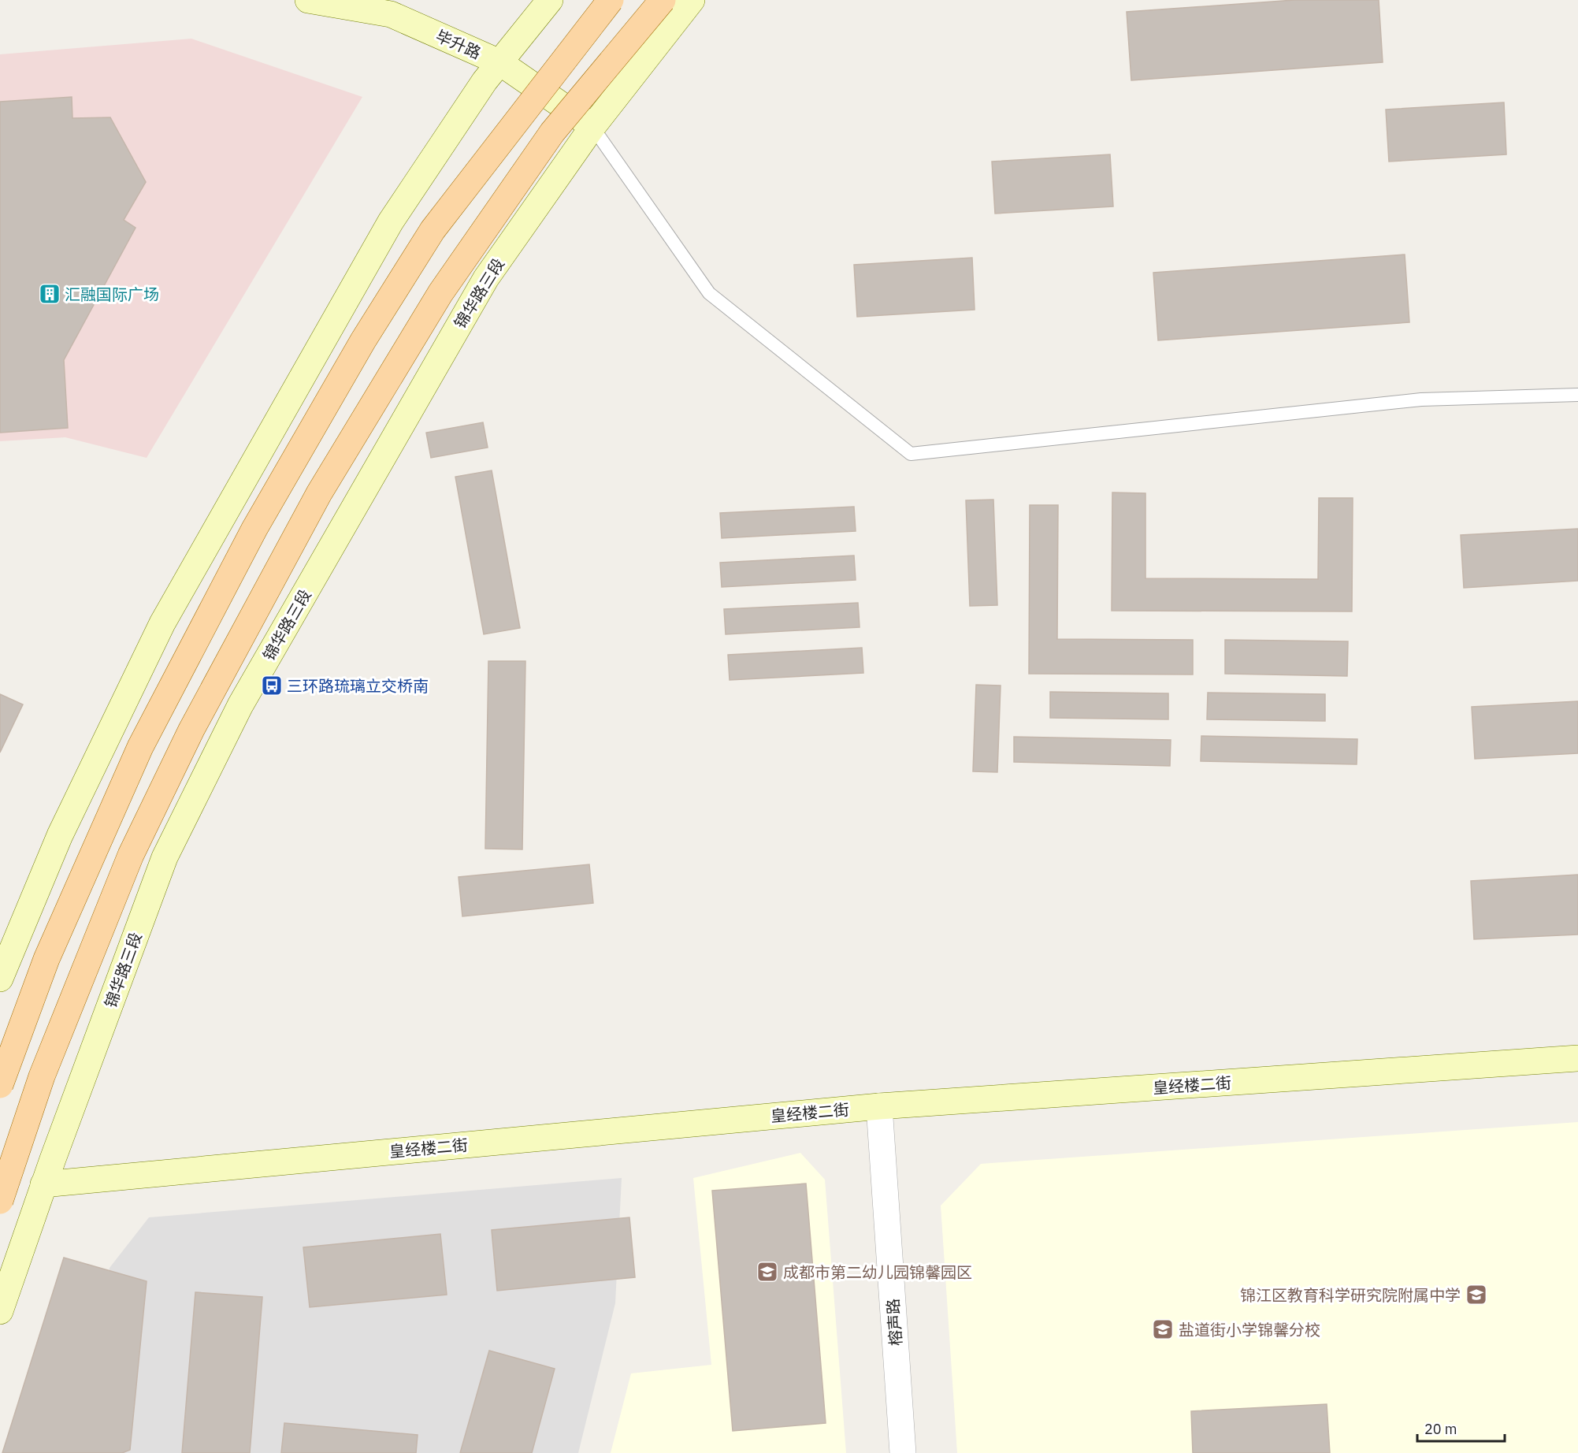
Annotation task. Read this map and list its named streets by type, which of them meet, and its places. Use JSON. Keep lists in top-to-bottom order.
{
  "streets": {
    "main road": ["毕升路", "锦华路三段", "皇经楼二街"],
    "street": ["榕声路"]
  },
  "crossings": [
    ["毕升路", "锦华路三段"],
    ["锦华路三段", "皇经楼二街"],
    ["皇经楼二街", "榕声路"]
  ],
  "places": {
    "building": ["汇融国际广场"],
    "bus stop": ["三环路琉璃立交桥南"],
    "school or university": ["成都市第二幼儿园锦馨园区", "锦江区教育科学研究院附属中学", "盐道街小学锦馨分校"]
  },
  "scale_bar": "20 m"
}
